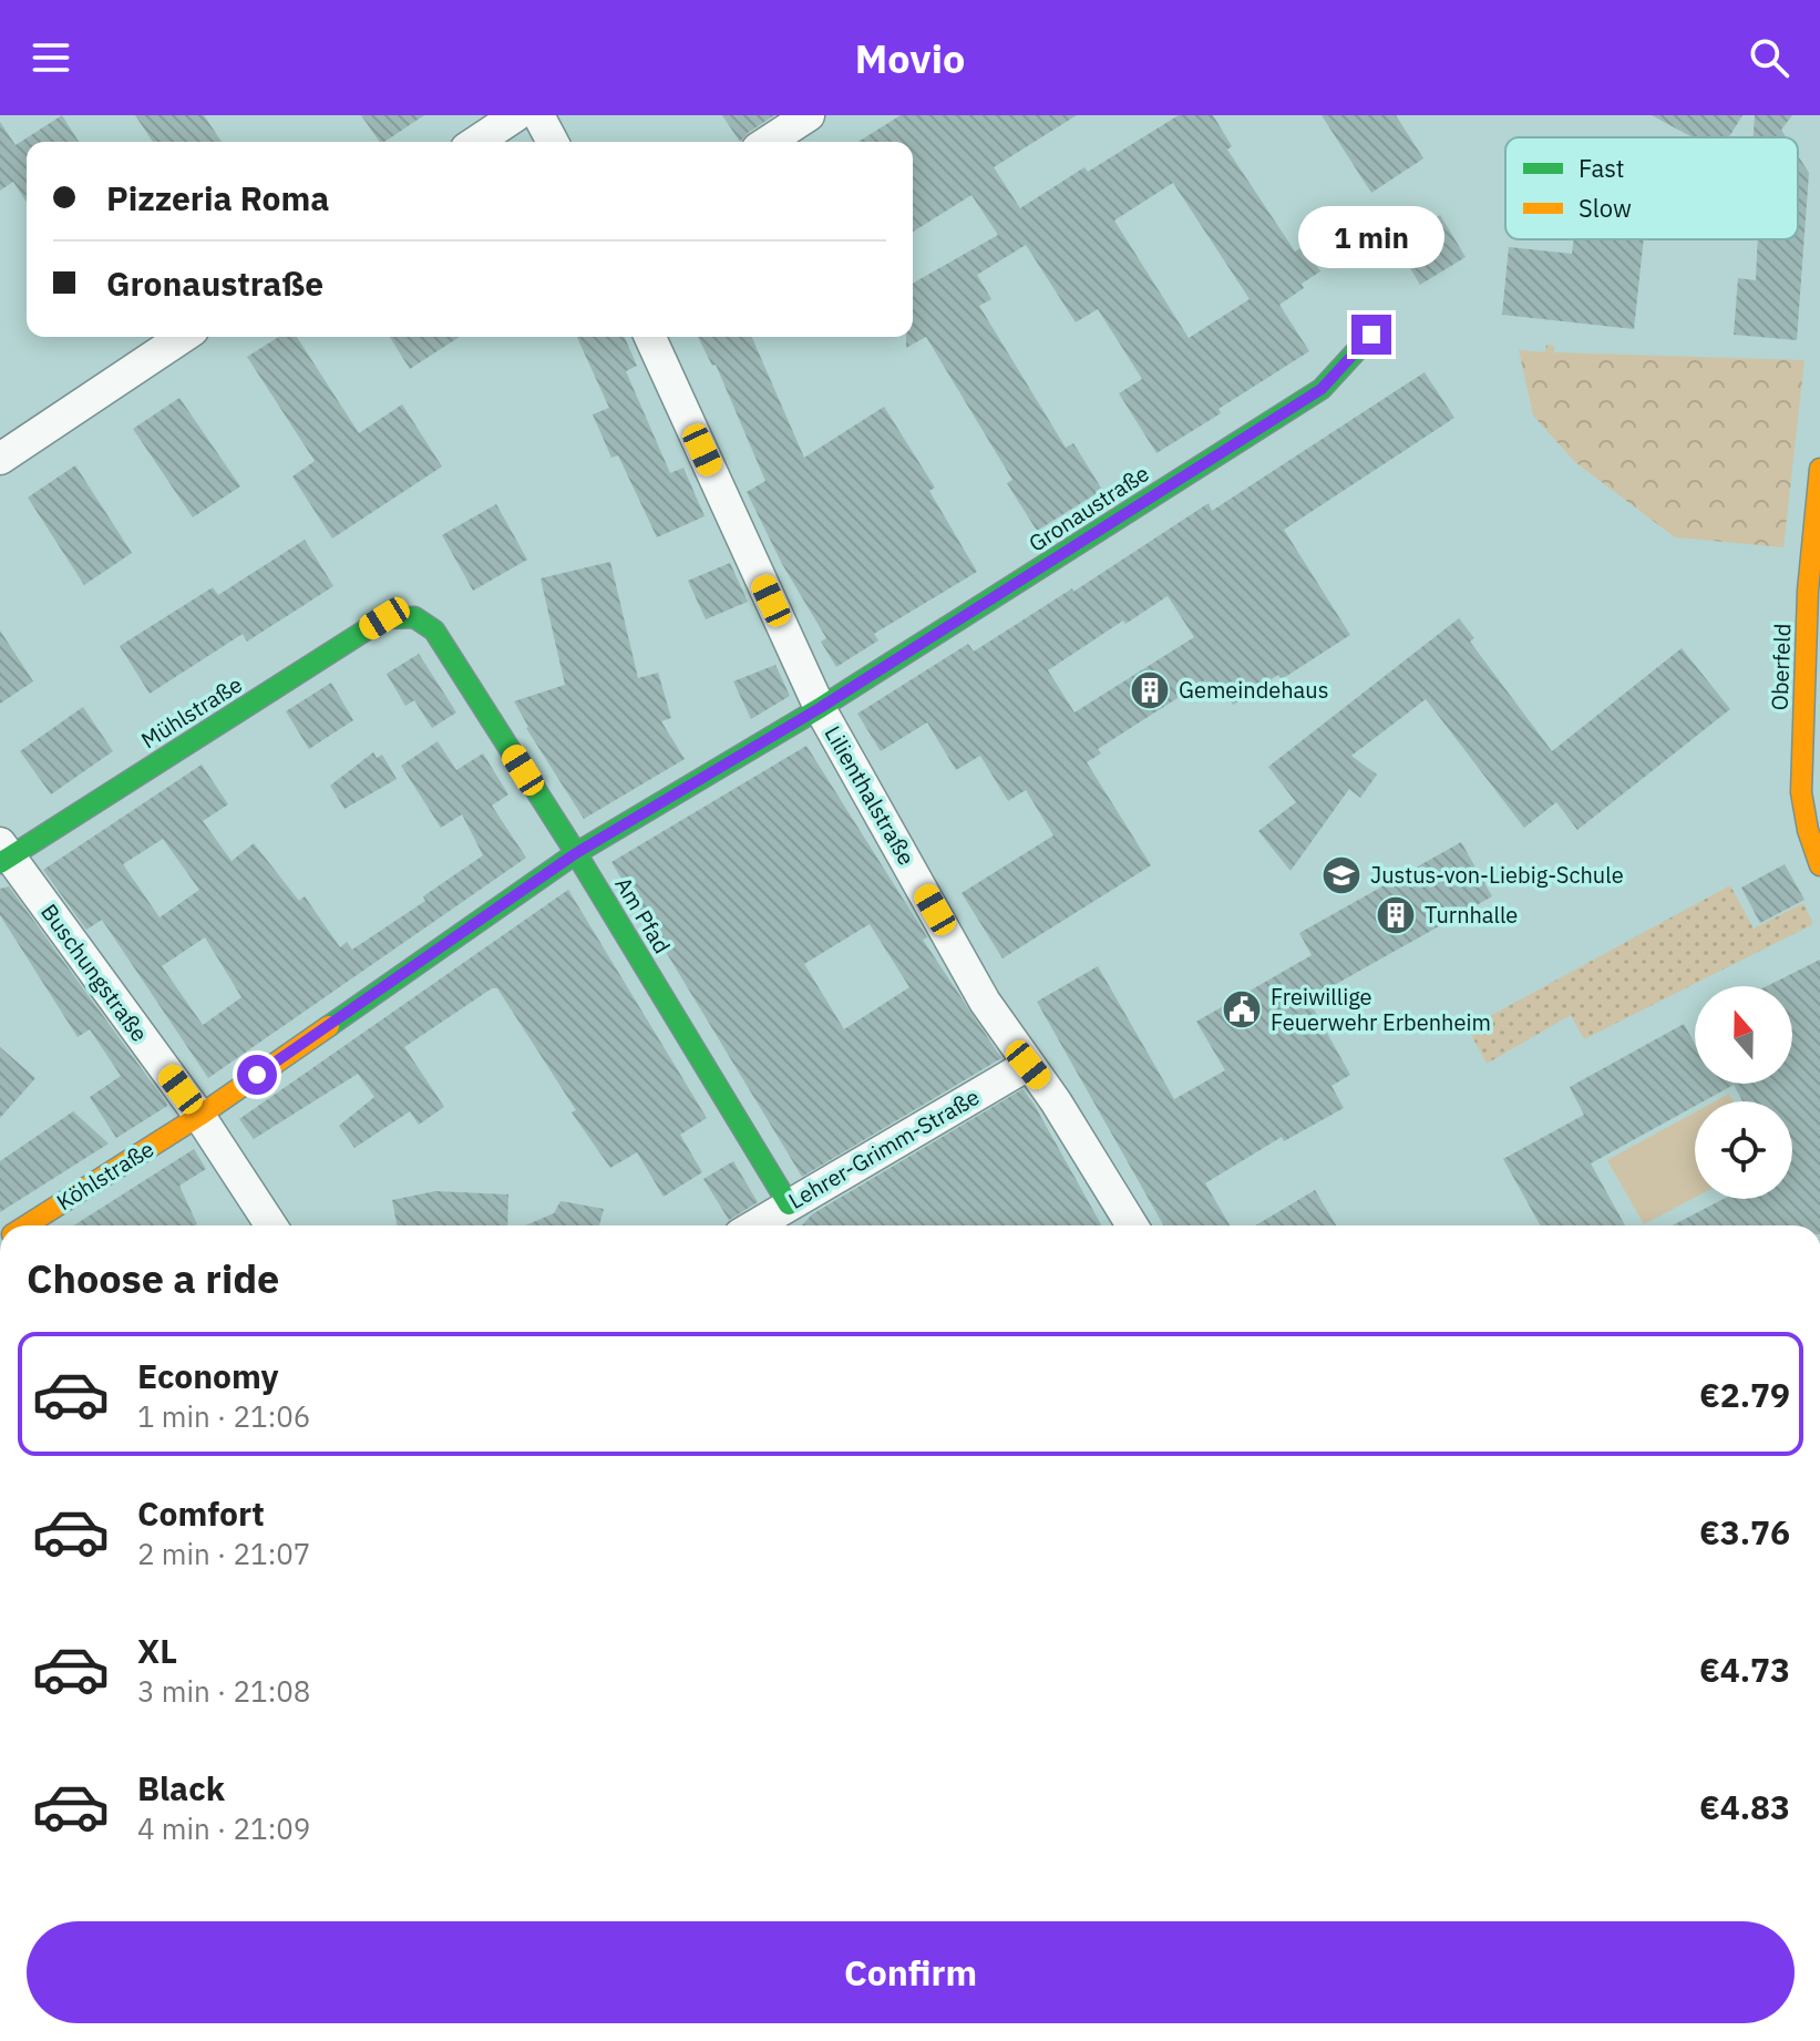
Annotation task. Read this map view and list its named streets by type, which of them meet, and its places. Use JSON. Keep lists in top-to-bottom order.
{
  "streets": {
    "street": [
      "Gronaustraße",
      "Oberfeld",
      "Mühlstraße",
      "Lilienthalstraße",
      "Am Pfad",
      "Buschungstraße",
      "Lehrer-Grimm-Straße",
      "Köhlstraße"
    ]
  },
  "crossings": [
    ["Gronaustraße", "Lilienthalstraße"],
    ["Gronaustraße", "Köhlstraße"],
    ["Mühlstraße", "Am Pfad"],
    ["Mühlstraße", "Buschungstraße"],
    ["Lilienthalstraße", "Lehrer-Grimm-Straße"],
    ["Lilienthalstraße", "Köhlstraße"],
    ["Am Pfad", "Lehrer-Grimm-Straße"],
    ["Am Pfad", "Köhlstraße"],
    ["Buschungstraße", "Köhlstraße"]
  ],
  "places": {
    "building": ["Gemeindehaus", "Turnhalle"],
    "school or university": ["Justus-von-Liebig-Schule"],
    "public building": ["Freiwillige Feuerwehr Erbenheim"]
  },
  "legend": ["Fast", "Slow"],
  "north": "top",
  "page": {
    "header": "Movio",
    "banner": ["Pizzeria Roma", "Gronaustraße"],
    "bubble": "1 min",
    "heading": "Choose a ride",
    "list": [
      {
        "name": "Economy",
        "note": "1 min · 21:06",
        "value": "€2.79"
      },
      {
        "name": "Comfort",
        "note": "2 min · 21:07",
        "value": "€3.76"
      },
      {
        "name": "XL",
        "note": "3 min · 21:08",
        "value": "€4.73"
      },
      {
        "name": "Black",
        "note": "4 min · 21:09",
        "value": "€4.83"
      }
    ],
    "buttons": "Confirm"
  }
}
